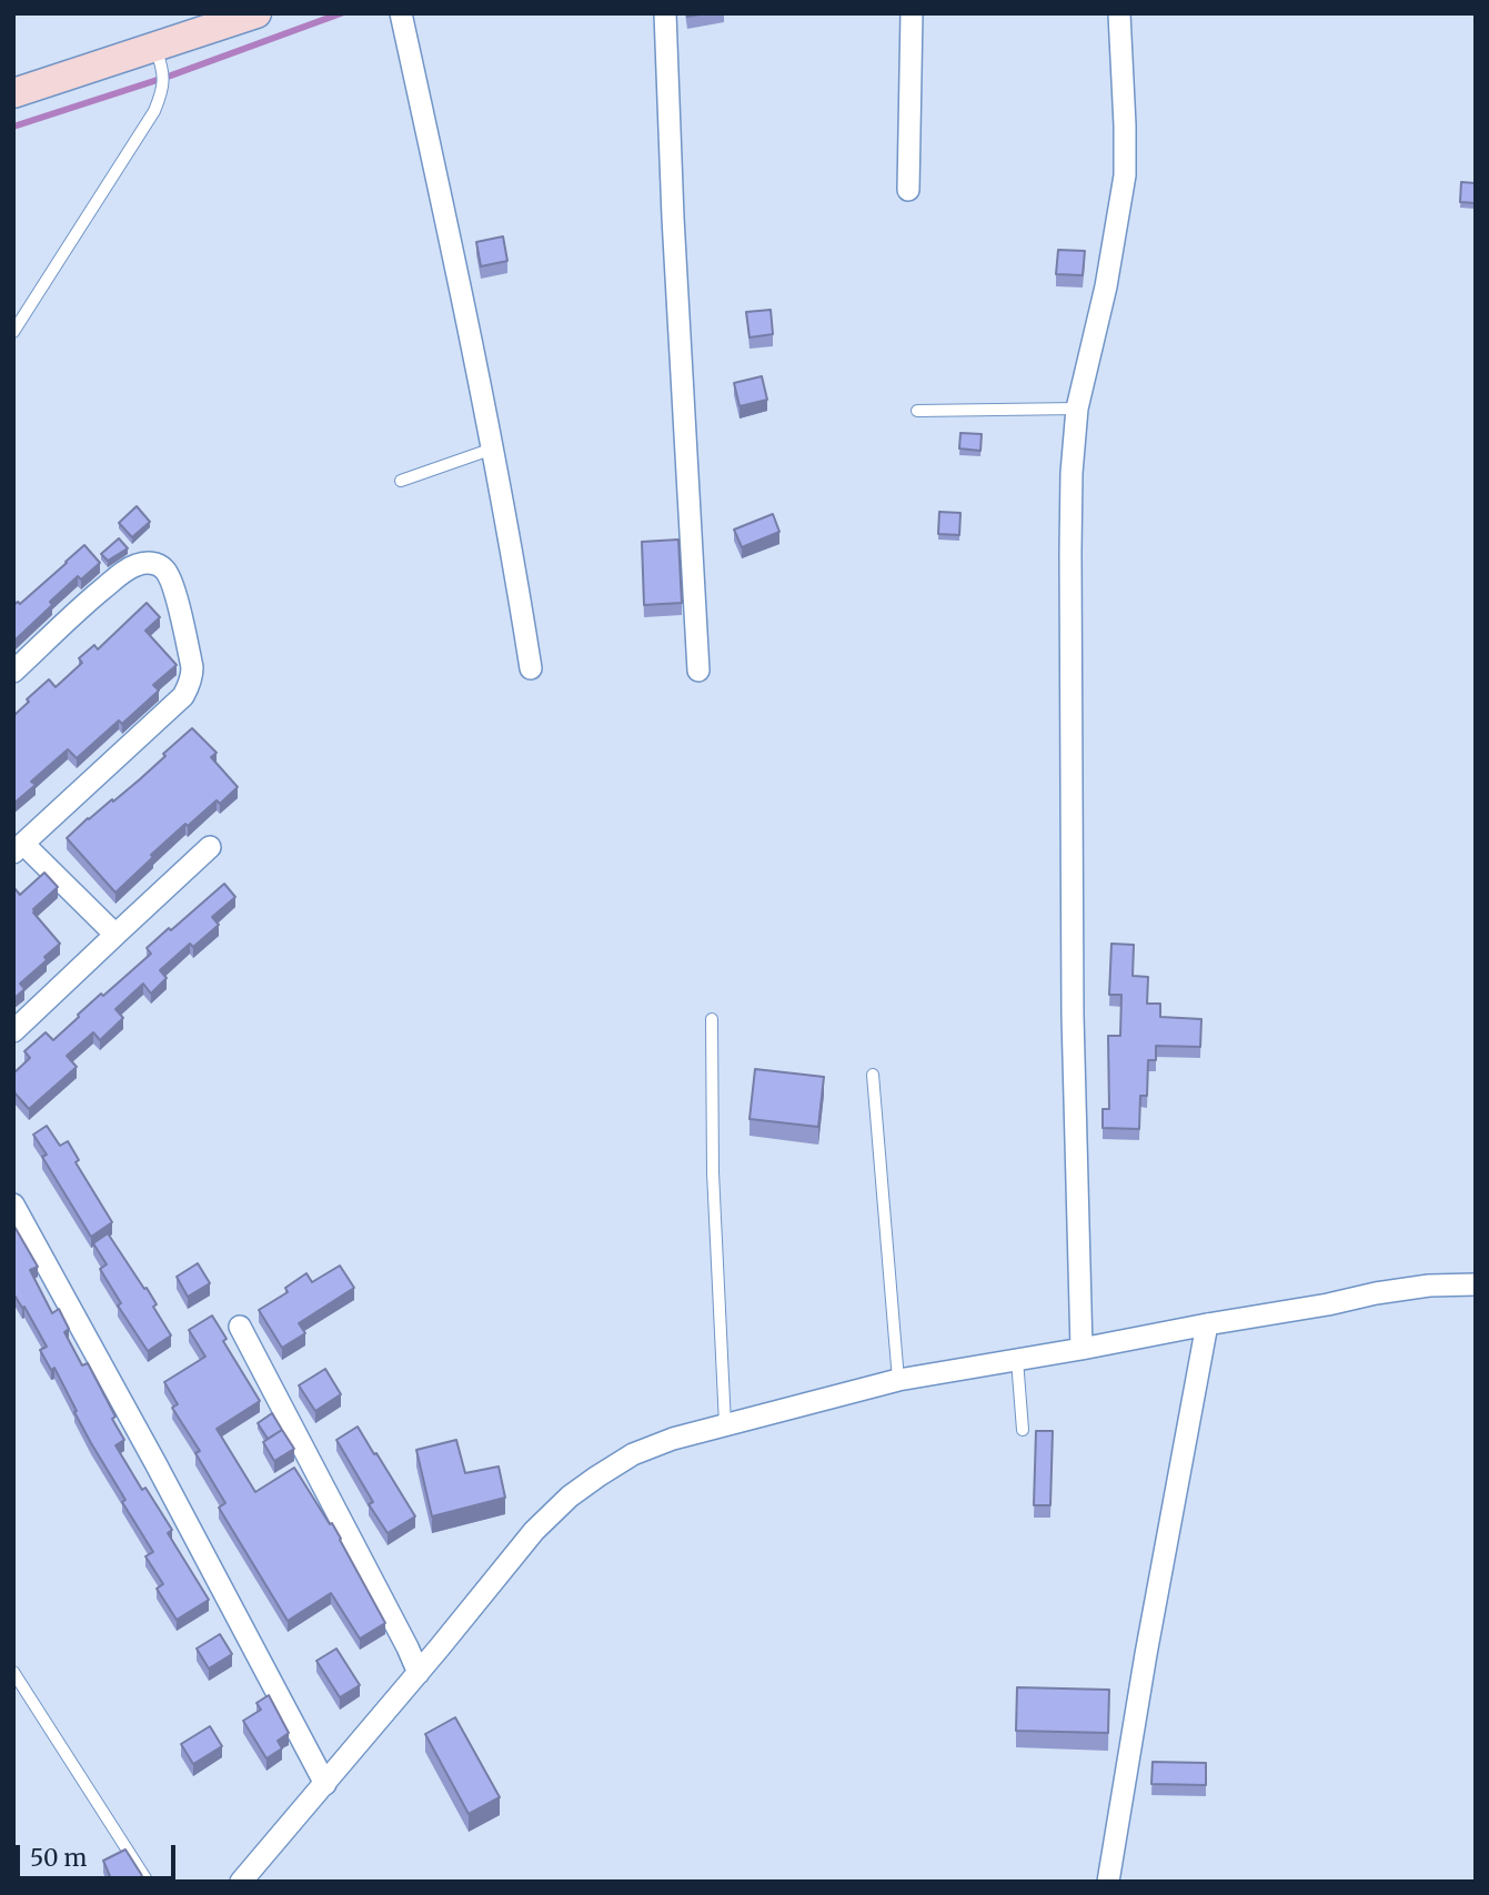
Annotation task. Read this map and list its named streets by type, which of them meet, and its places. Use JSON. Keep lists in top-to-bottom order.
{
  "scale_bar": "50 m"
}
